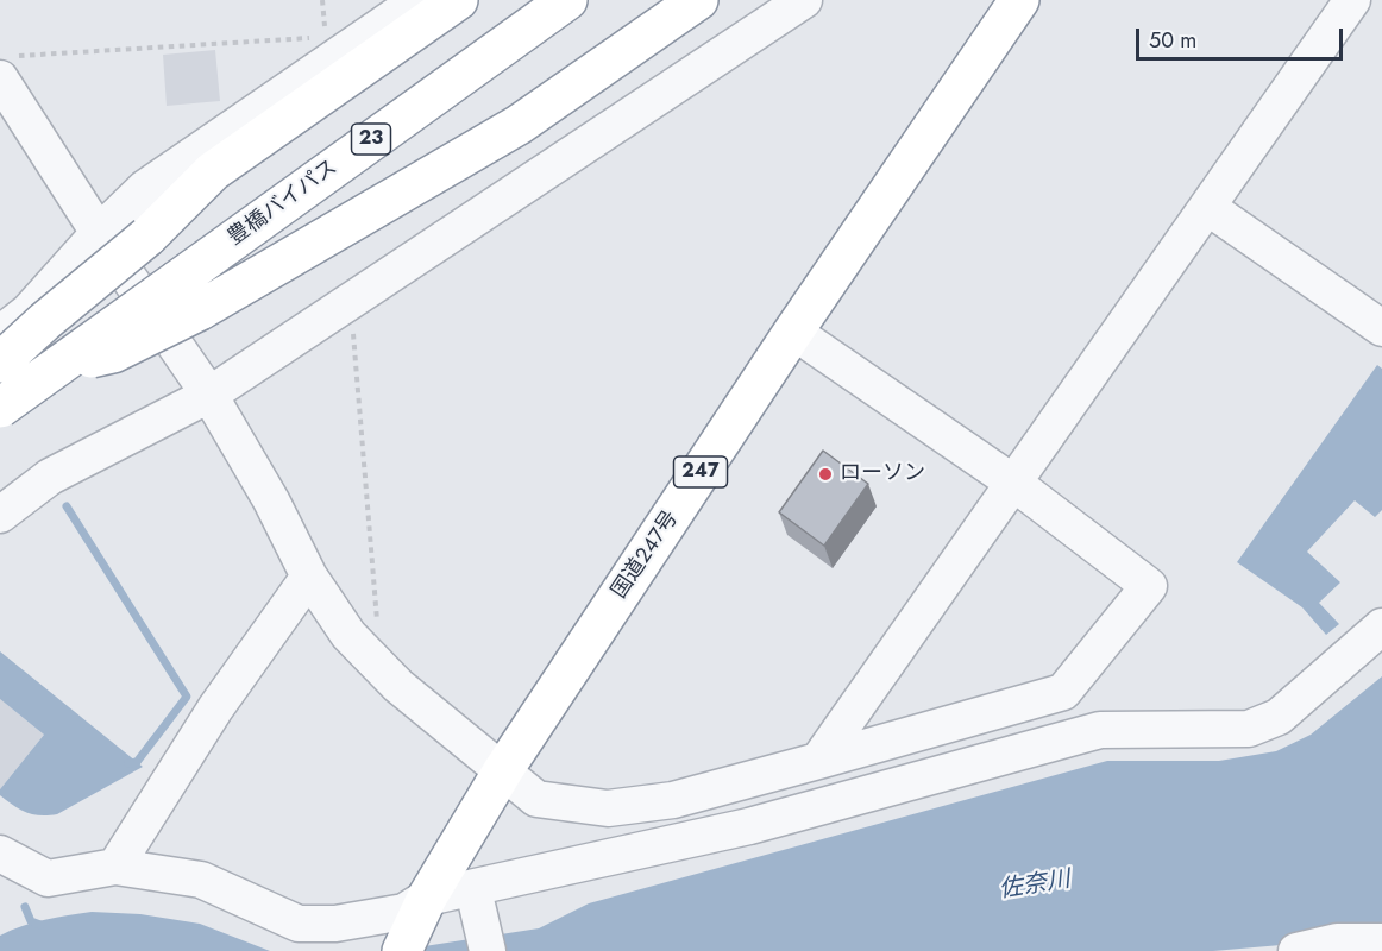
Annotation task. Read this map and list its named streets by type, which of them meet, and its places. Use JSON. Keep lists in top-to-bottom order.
{
  "streets": {
    "highway": [
      "23",
      "豊橋バイパス",
      "247",
      "国道247号"
    ]
  },
  "water": ["佐奈川"],
  "places": ["ローソン"],
  "scale_bar": "50 m"
}
